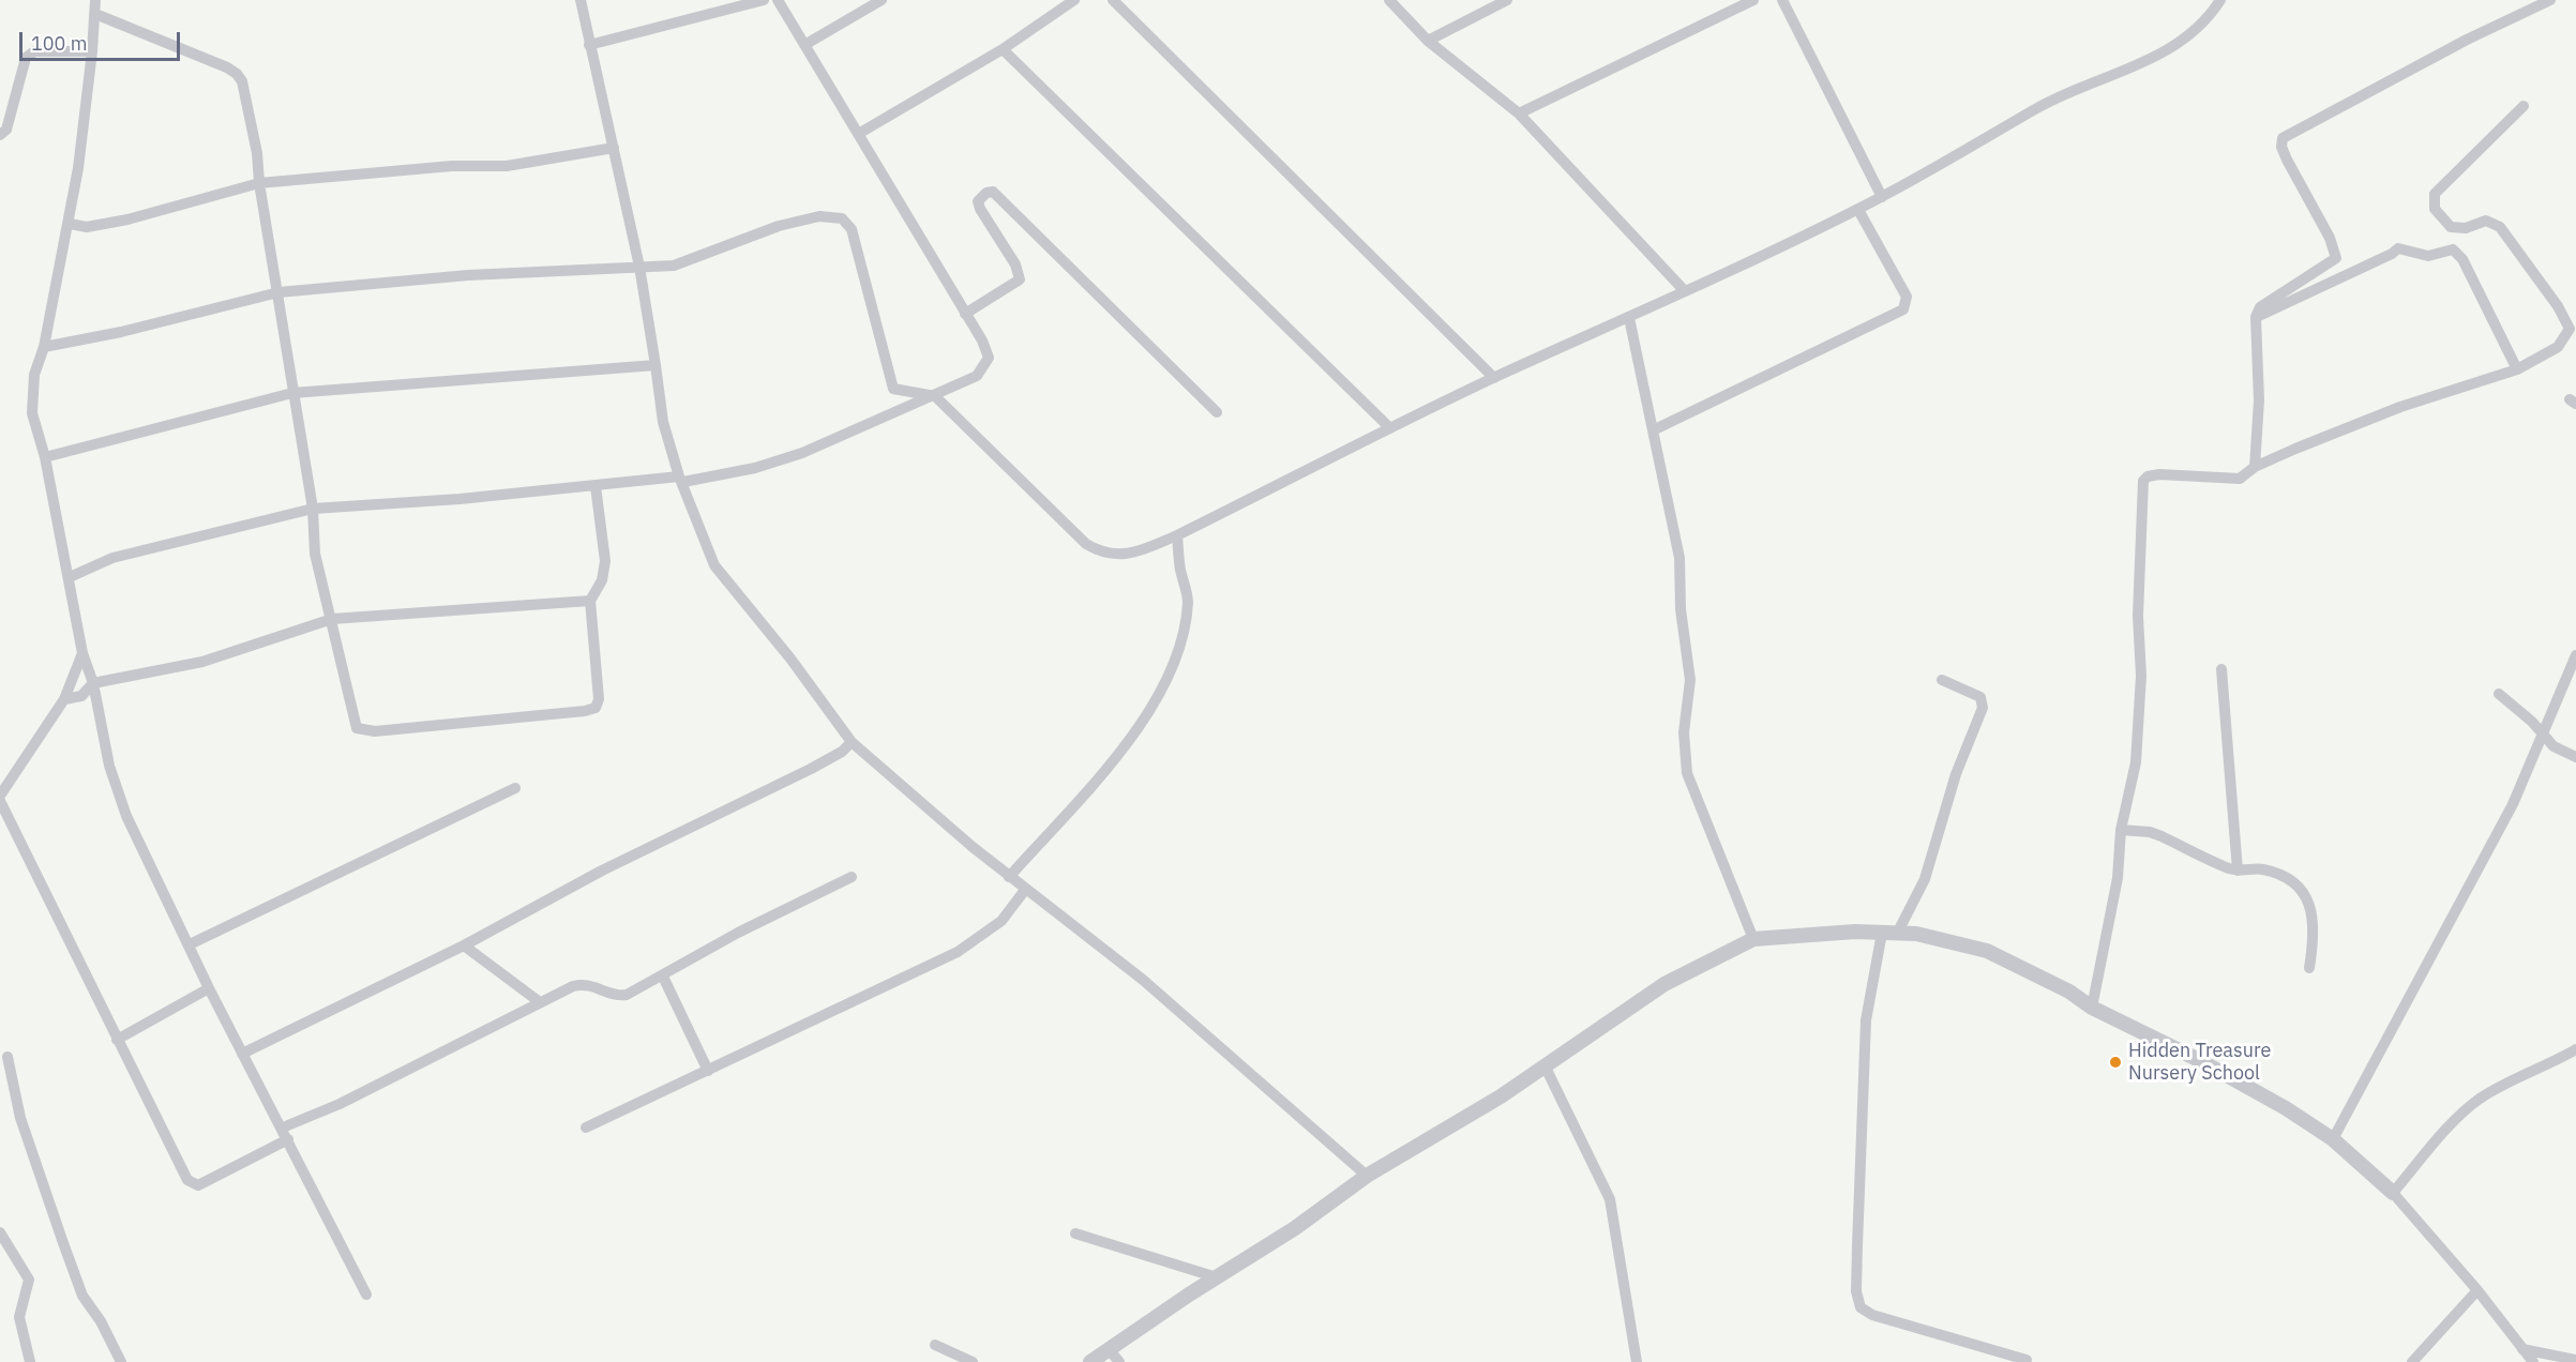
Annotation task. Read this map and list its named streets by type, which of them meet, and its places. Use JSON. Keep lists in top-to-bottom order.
{
  "places": ["Hidden Treasure Nursery School"],
  "scale_bar": "100 m"
}
